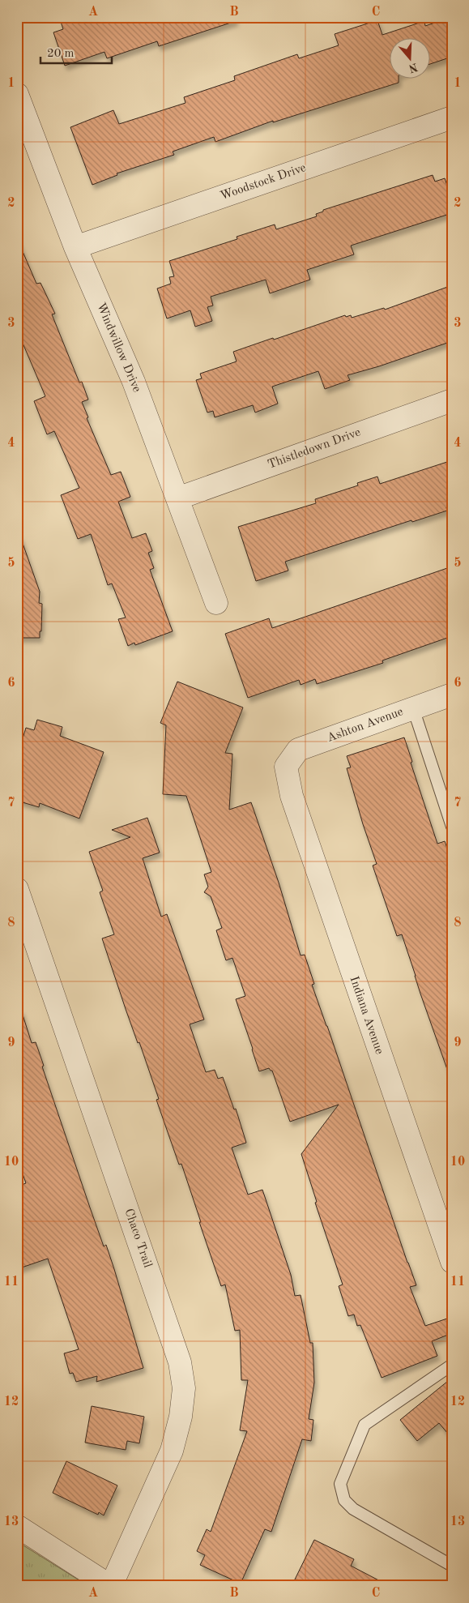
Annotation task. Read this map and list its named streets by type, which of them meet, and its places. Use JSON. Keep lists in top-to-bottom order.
{
  "streets": {
    "street": [
      "Woodstock Drive",
      "Windwillow Drive",
      "Thistledown Drive",
      "Ashton Avenue",
      "Indiana Avenue",
      "Chaco Trail"
    ]
  },
  "crossings": [
    ["Woodstock Drive", "Windwillow Drive"],
    ["Windwillow Drive", "Thistledown Drive"],
    ["Ashton Avenue", "Indiana Avenue"]
  ],
  "scale_bar": "20 m",
  "north": "bottom",
  "grid": {
    "columns": ["A", "B", "C"],
    "rows": [
      "1",
      "2",
      "3",
      "4",
      "5",
      "6",
      "7",
      "8",
      "9",
      "10",
      "11",
      "12",
      "13"
    ]
  }
}
